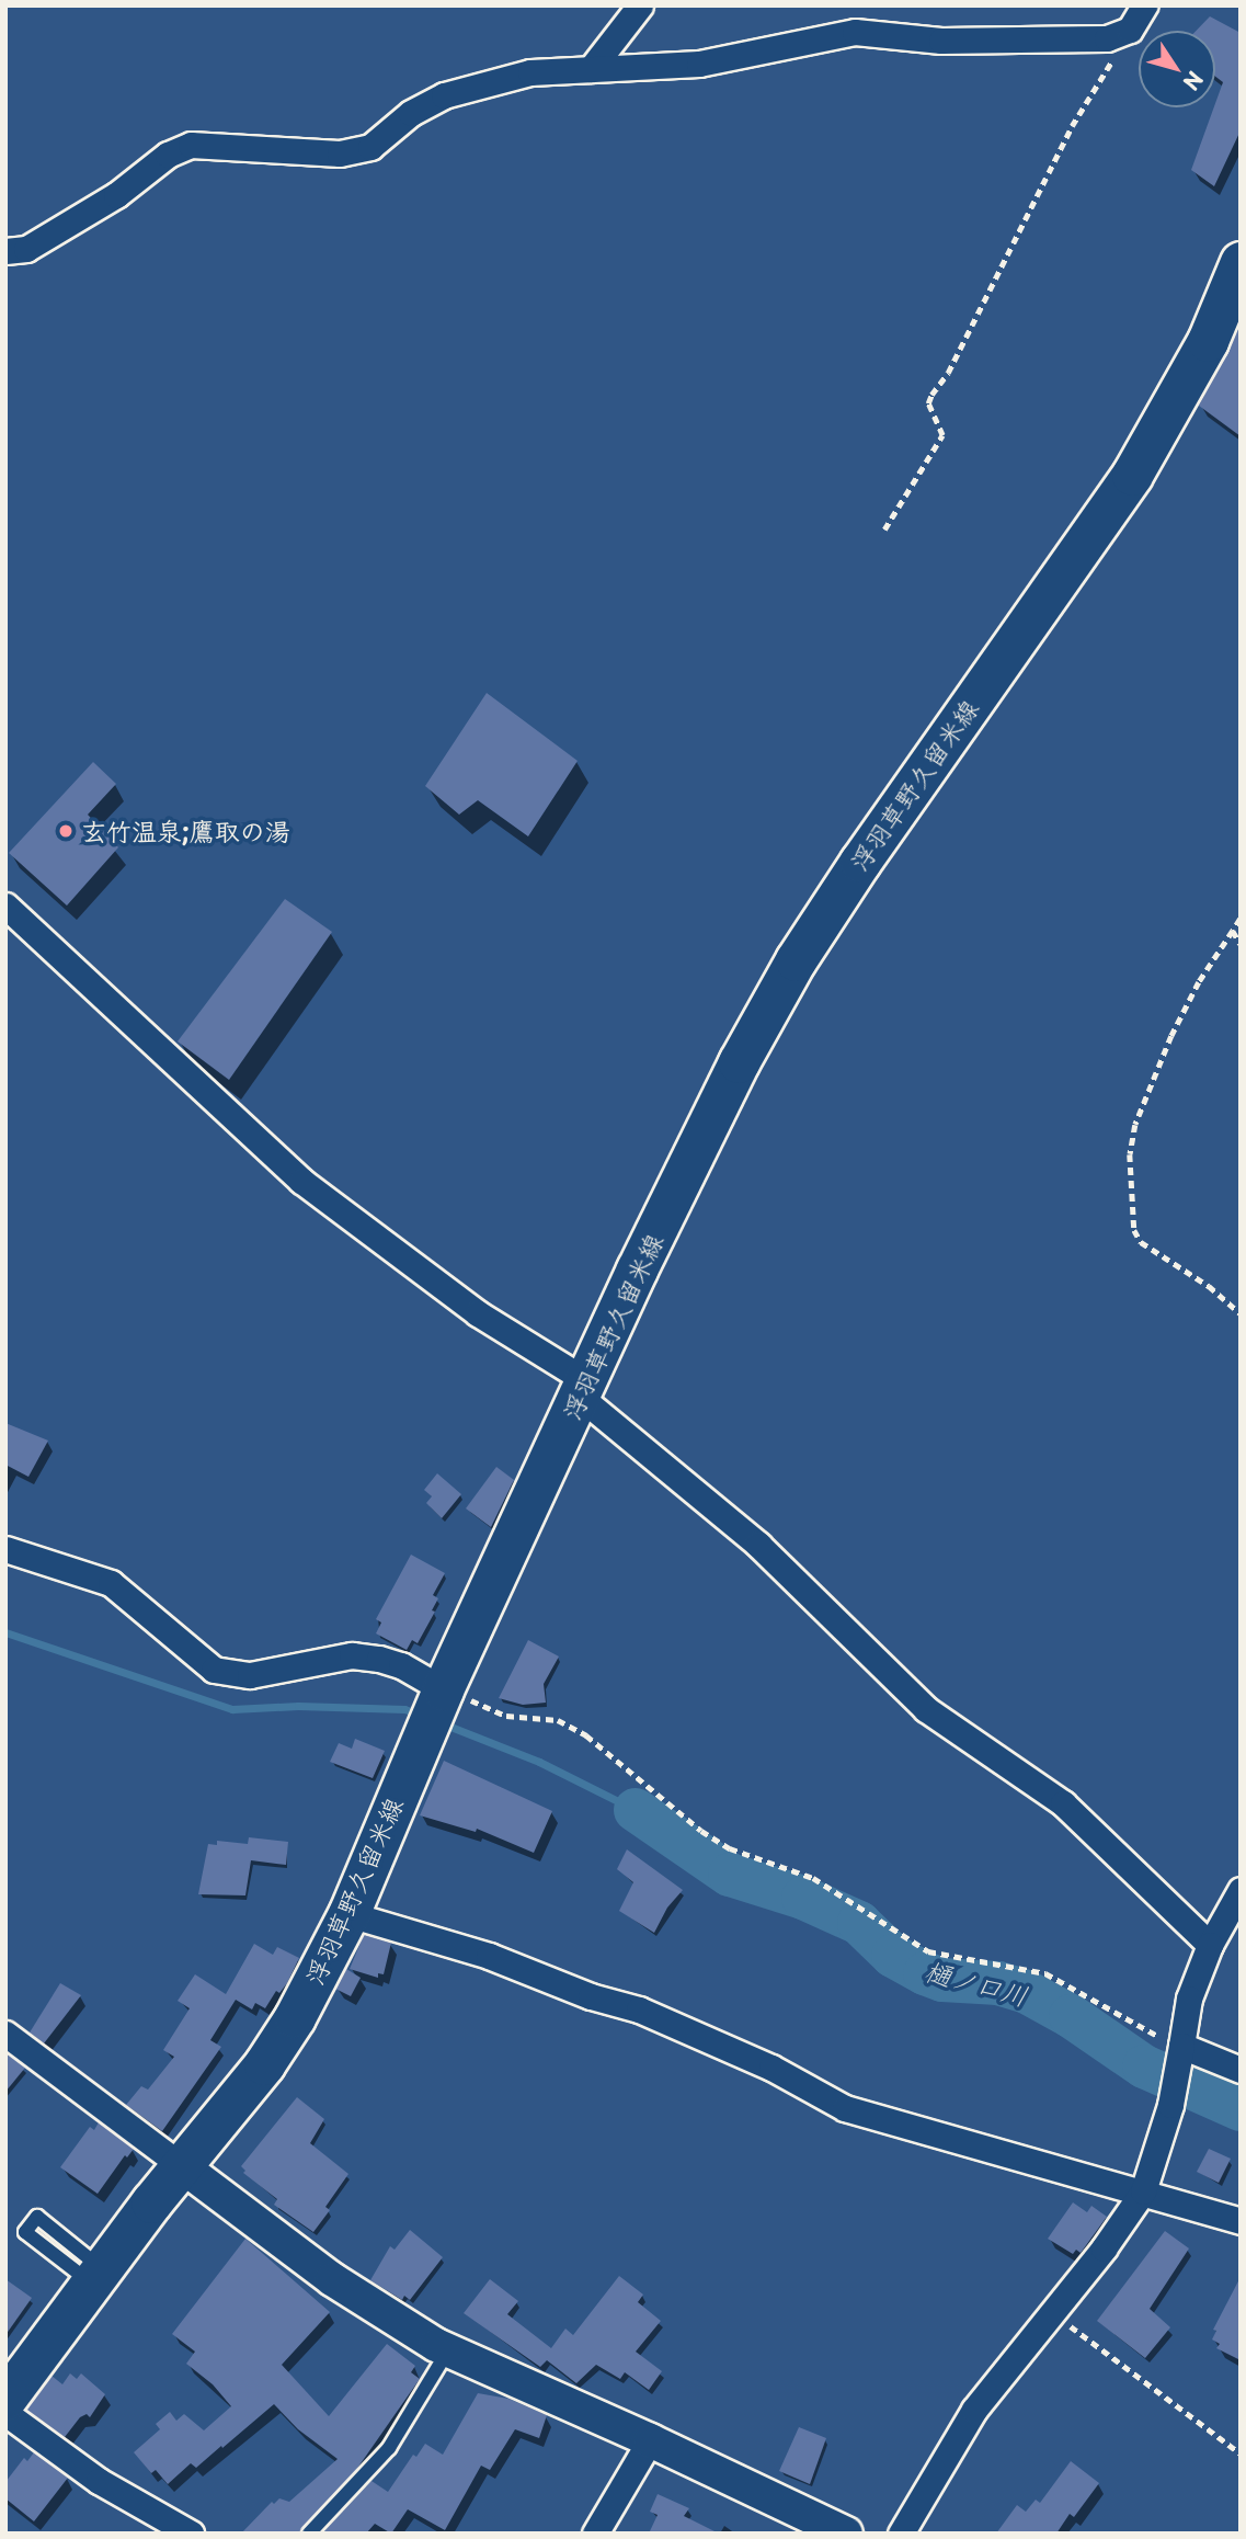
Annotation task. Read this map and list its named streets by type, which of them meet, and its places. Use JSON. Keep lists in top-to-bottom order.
{
  "streets": {
    "main road": ["浮羽草野久留米線"]
  },
  "water": ["樋ノ口川"],
  "places": ["玄竹温泉;鷹取の湯"],
  "north": "bottom right"
}
